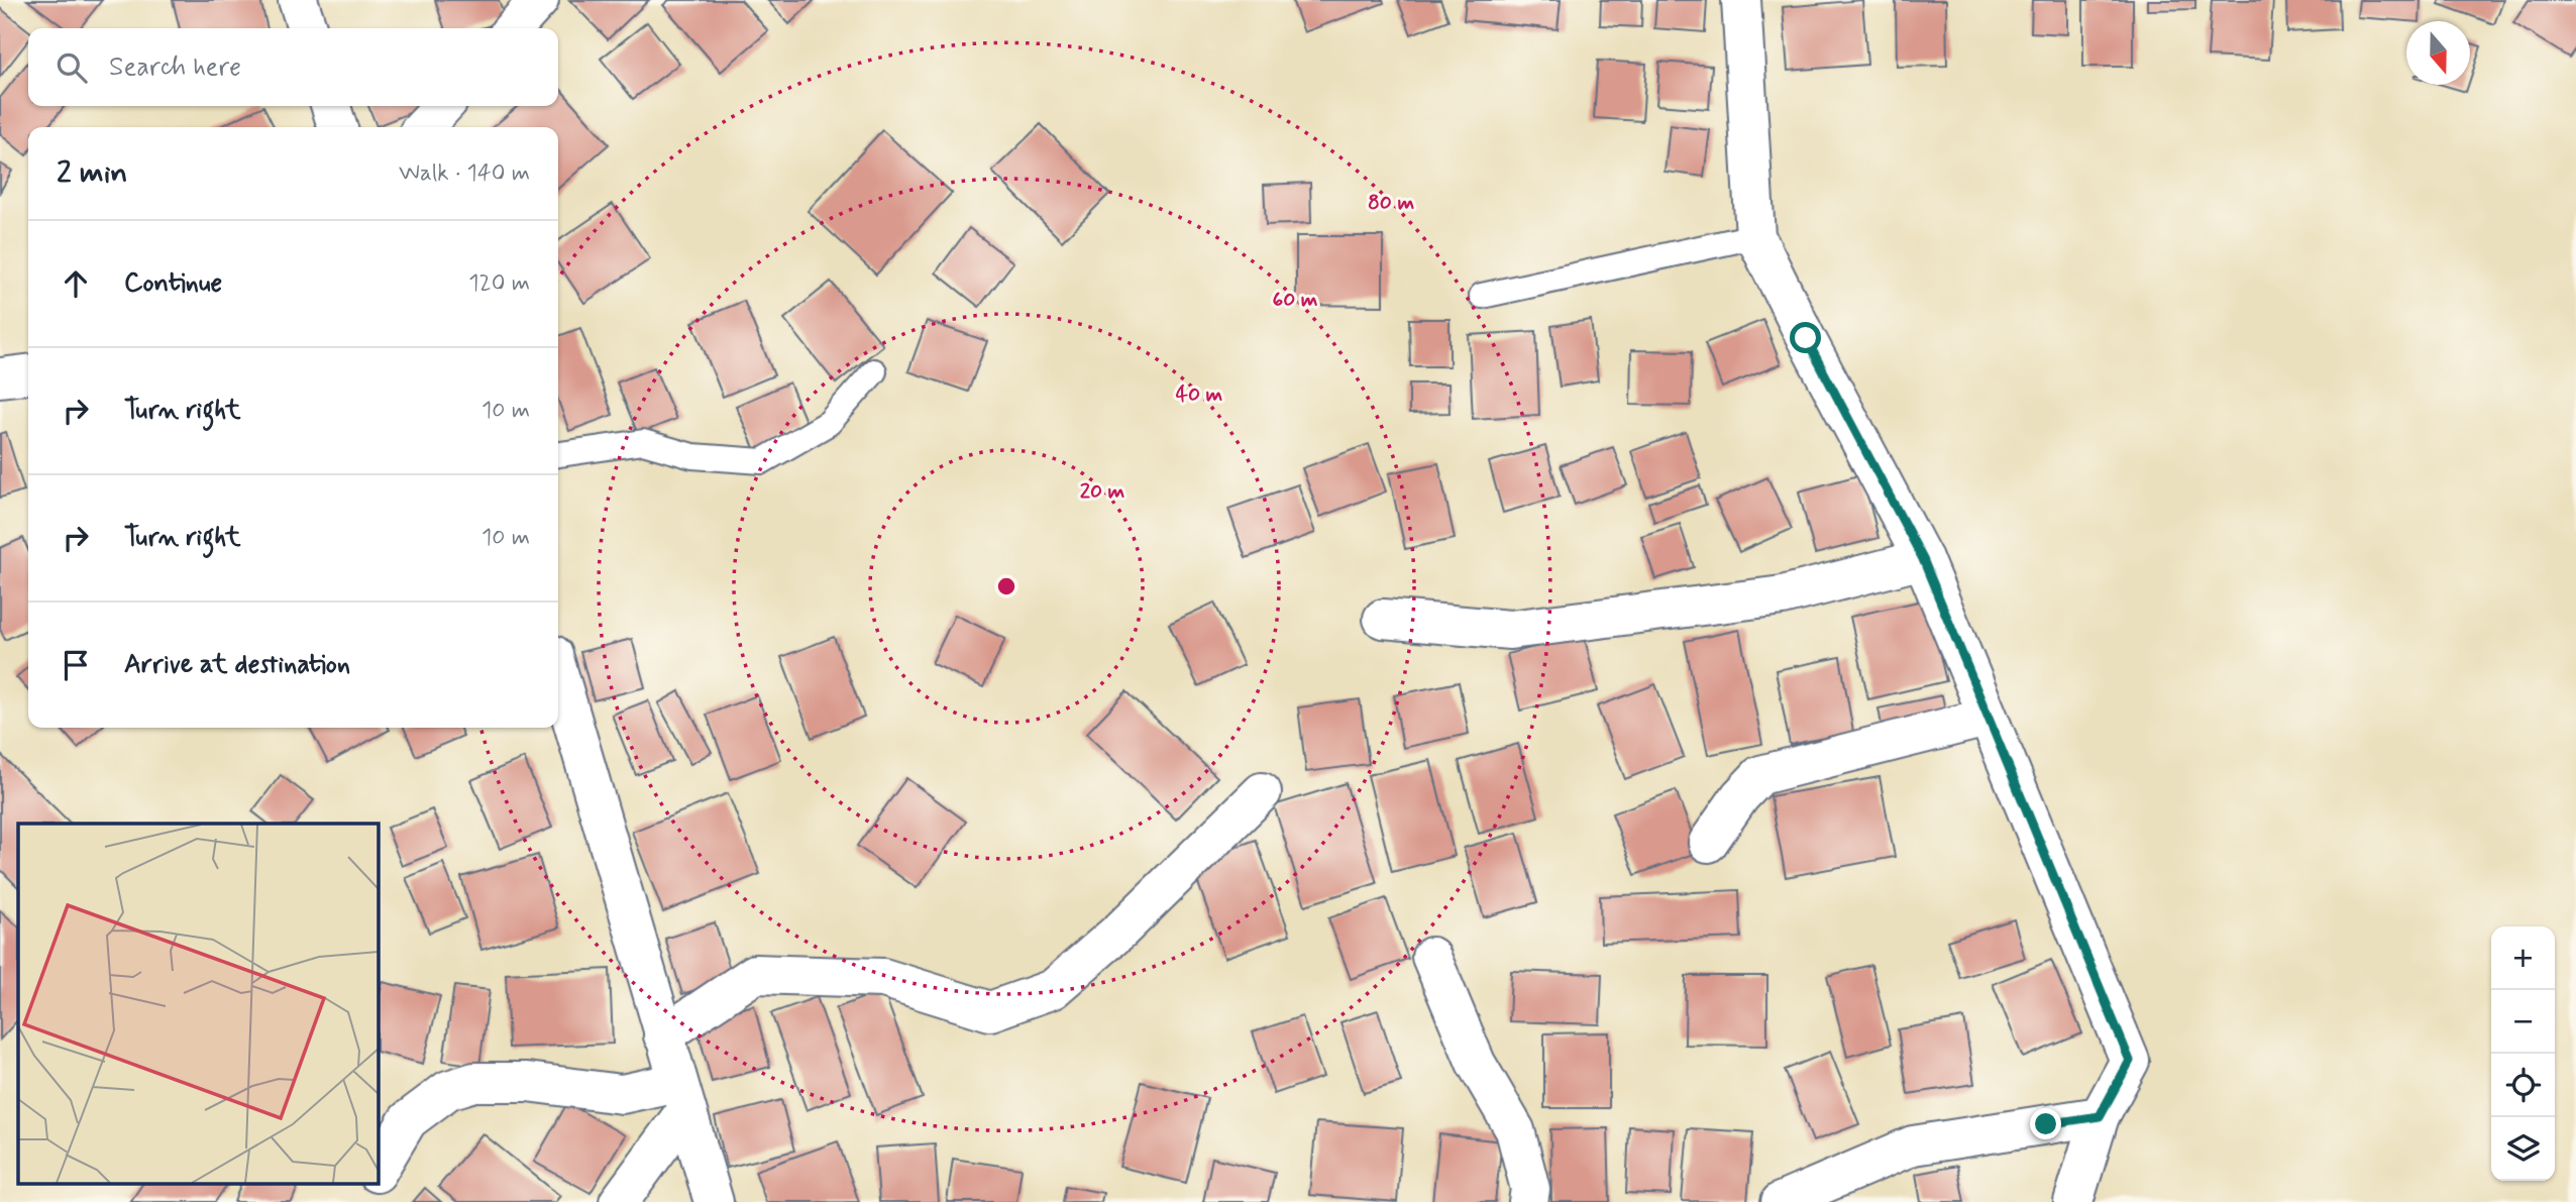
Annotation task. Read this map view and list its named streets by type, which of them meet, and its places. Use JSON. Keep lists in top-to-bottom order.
{
  "north": "bottom",
  "page": {
    "search": "Search here",
    "heading": ["2 min", "Walk · 140 m"],
    "list": [
      ["Continue", "120 m"],
      ["Turn right", "10 m"],
      ["Turn right", "10 m"],
      "Arrive at destination"
    ],
    "map_buttons": ["+", "−"]
  },
  "rings": [
    "80 m",
    "60 m",
    "40 m",
    "20 m"
  ]
}
